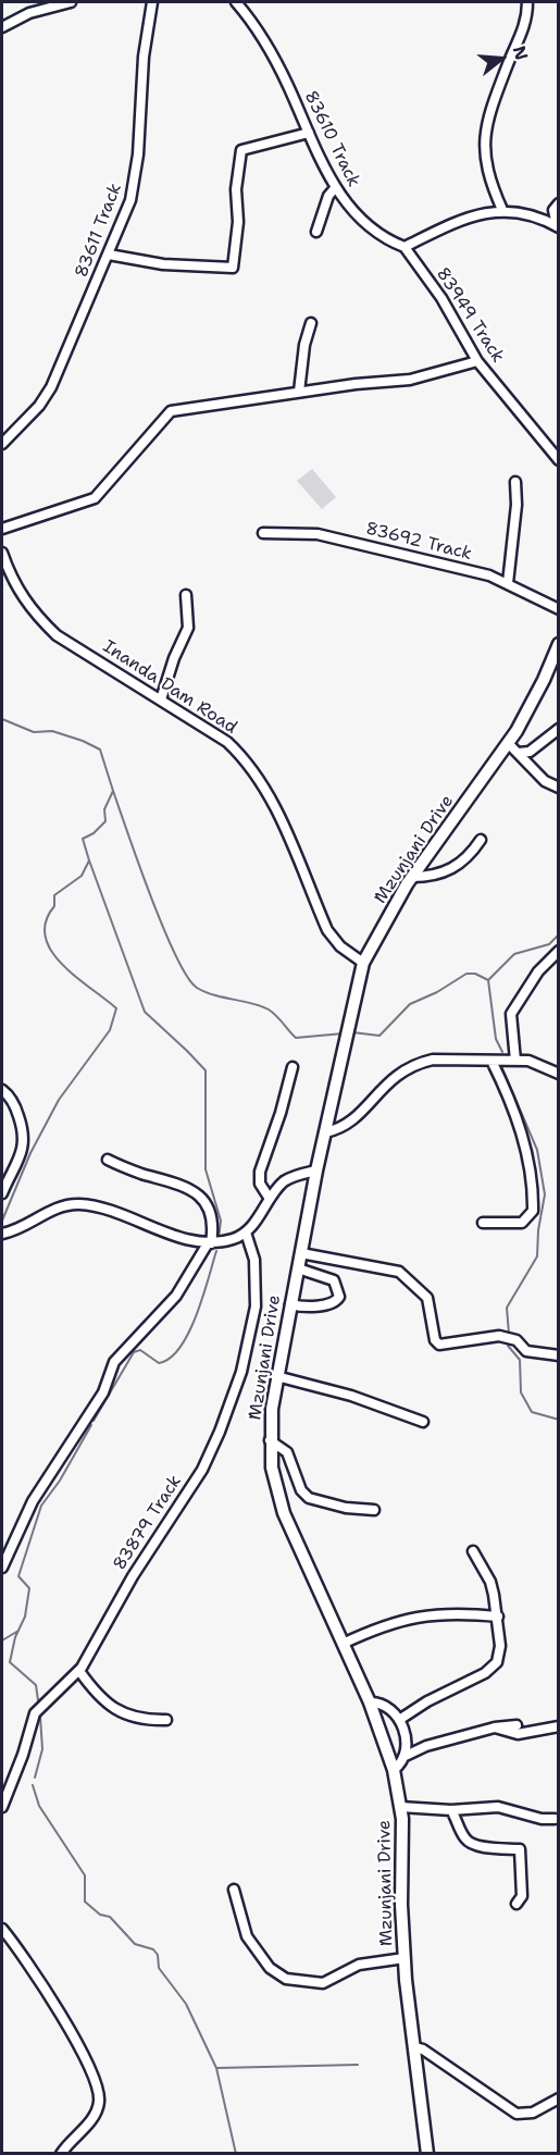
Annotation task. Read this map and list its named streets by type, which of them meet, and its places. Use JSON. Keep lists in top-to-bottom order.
{
  "streets": {
    "main road": ["Mzunjani Drive"],
    "street": [
      "83610 Track",
      "83611 Track",
      "83949 Track",
      "83692 Track",
      "Inanda Dam Road",
      "83879 Track"
    ]
  },
  "crossings": [
    ["83610 Track", "83949 Track"],
    ["Inanda Dam Road", "Mzunjani Drive"]
  ],
  "north": "right"
}
